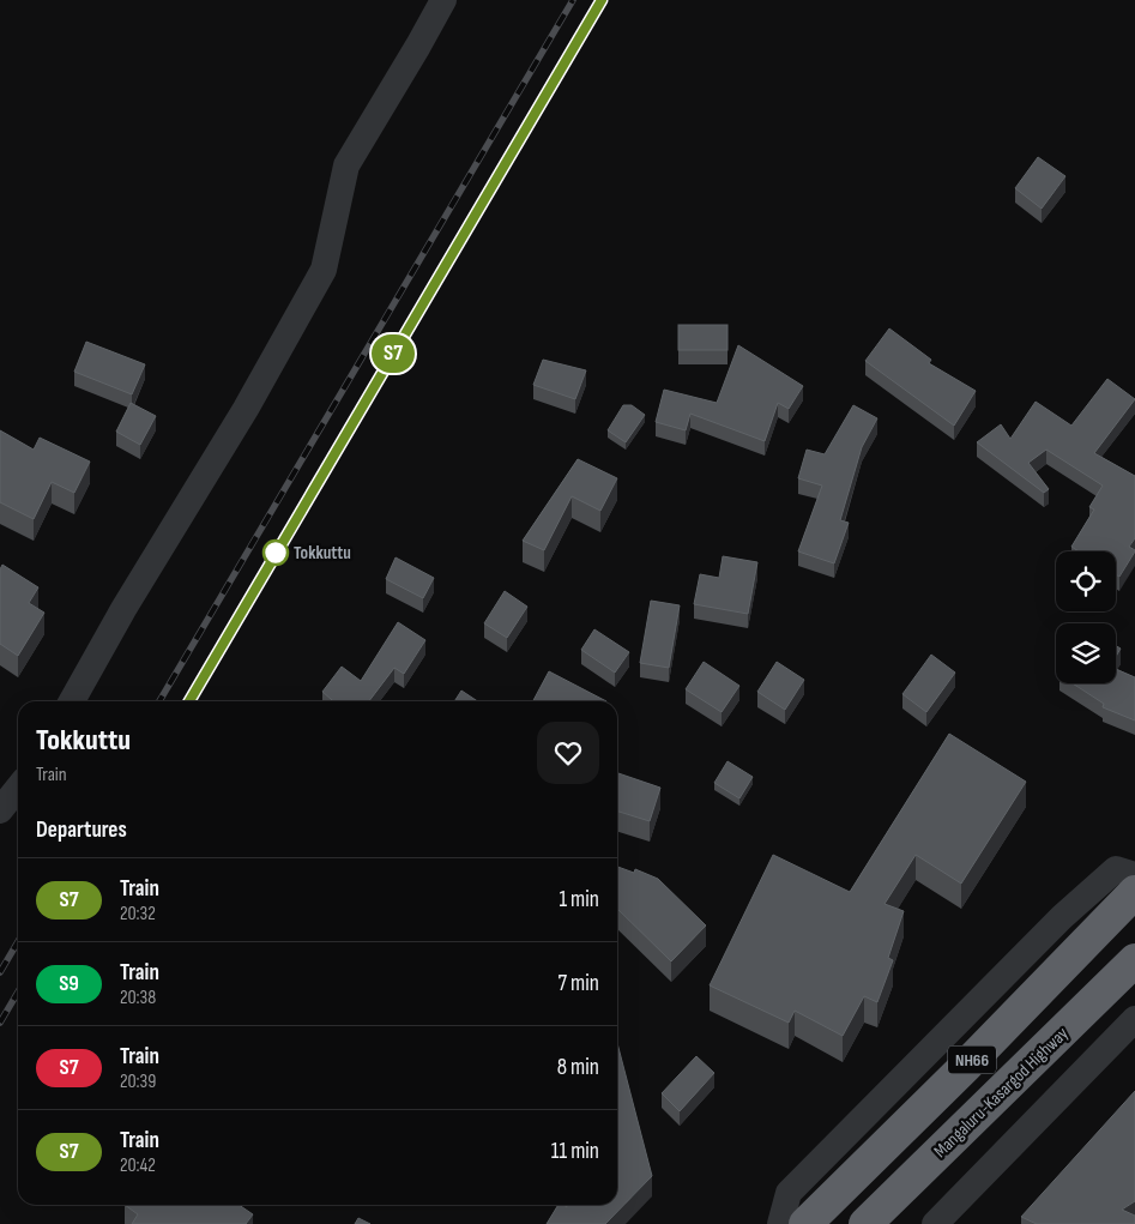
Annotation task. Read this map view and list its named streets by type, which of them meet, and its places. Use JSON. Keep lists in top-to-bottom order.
{
  "streets": {
    "highway": ["NH66", "Mangaluru-Kasargod Highway"]
  },
  "places": ["Tokkuttu"],
  "page": {
    "on_map": "S7",
    "heading": [
      ["Tokkuttu", "Train"],
      "Departures"
    ],
    "list": [
      {
        "mark": "S7",
        "name": "Train",
        "note": "20:32",
        "value": "1 min"
      },
      {
        "mark": "S9",
        "name": "Train",
        "note": "20:38",
        "value": "7 min"
      },
      {
        "mark": "S7",
        "name": "Train",
        "note": "20:39",
        "value": "8 min"
      },
      {
        "mark": "S7",
        "name": "Train",
        "note": "20:42",
        "value": "11 min"
      }
    ]
  }
}
